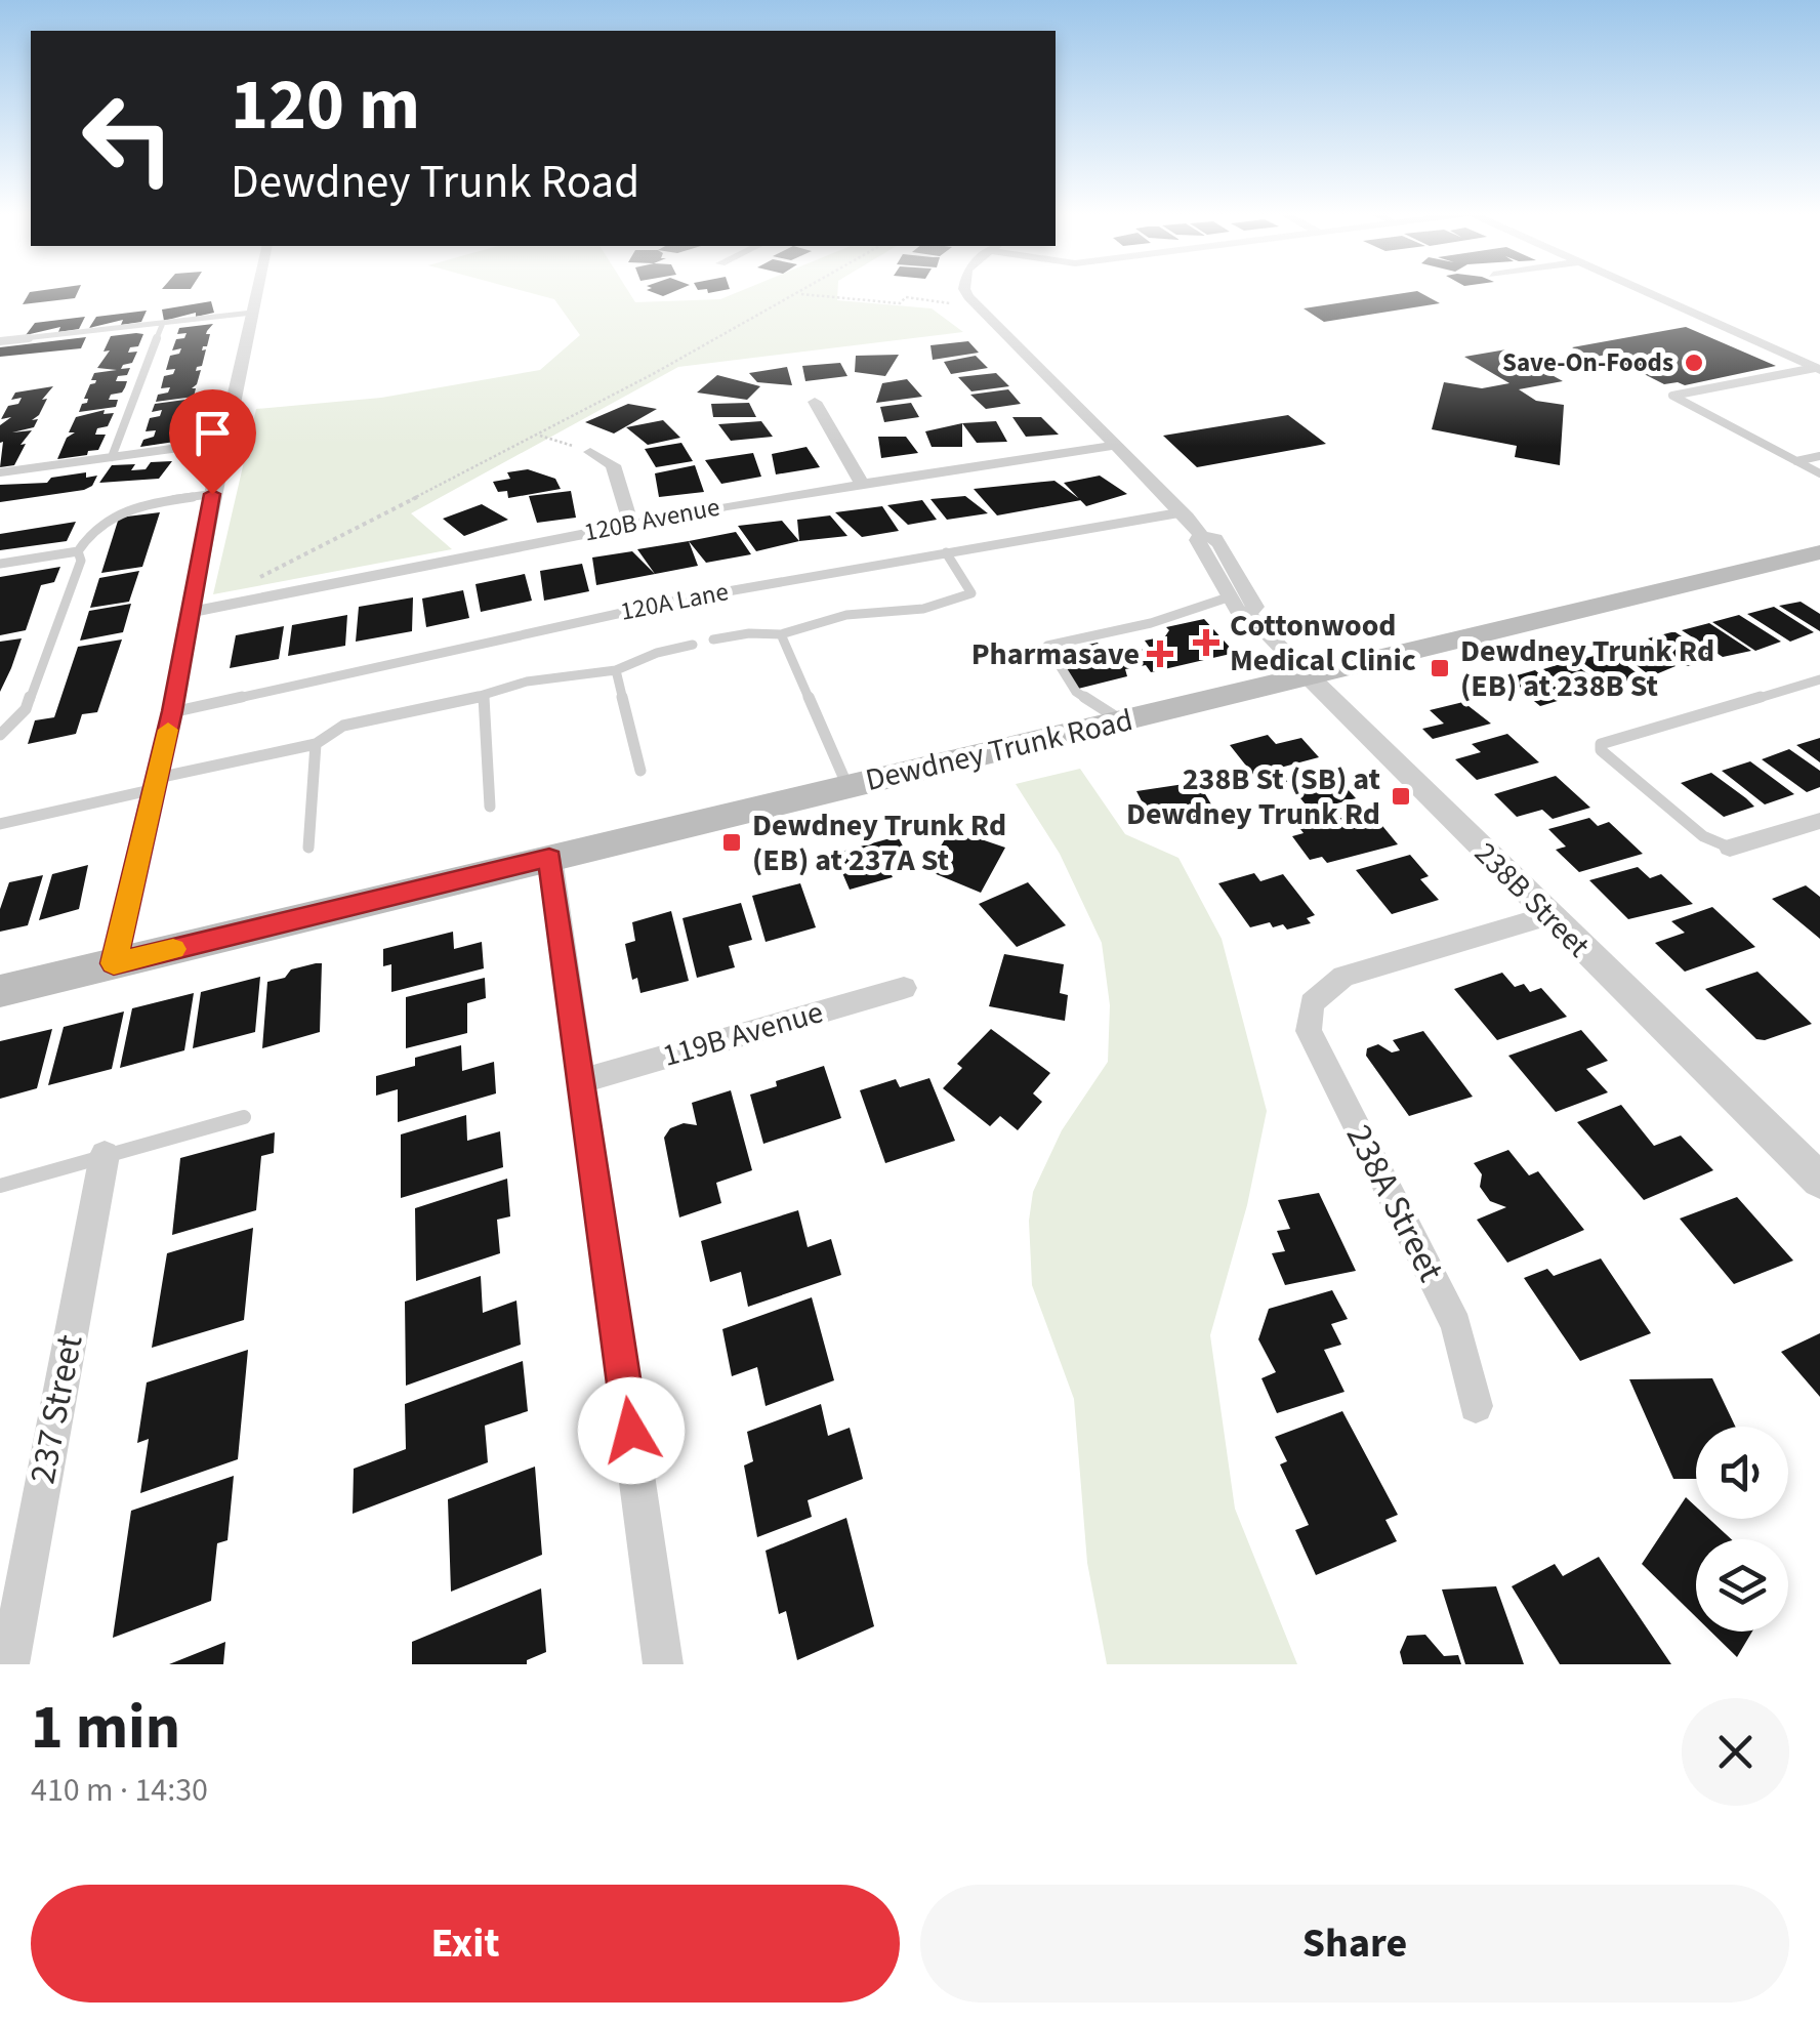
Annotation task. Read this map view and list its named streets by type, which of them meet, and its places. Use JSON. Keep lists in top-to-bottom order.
{
  "streets": {
    "main road": ["Dewdney Trunk Road"],
    "street": [
      "120B Avenue",
      "238B Street",
      "119B Avenue",
      "238A Street",
      "237 Street"
    ],
    "lane": ["120A Lane"]
  },
  "crossings": [
    ["120B Avenue", "238B Street"],
    ["120A Lane", "238B Street"],
    ["Dewdney Trunk Road", "238B Street"],
    ["238B Street", "238A Street"]
  ],
  "places": {
    "other": ["Save-On-Foods"],
    "health": ["Cottonwood Medical Clinic", "Pharmasave"],
    "transit": ["Dewdney Trunk Rd (EB) at 238B St", "238B St (SB) at Dewdney Trunk Rd", "Dewdney Trunk Rd (EB) at 237A St"]
  },
  "page": {
    "turn": ["120 m", "Dewdney Trunk Road"],
    "heading": ["1 min", "410 m · 14:30"],
    "buttons": ["Exit", "Share"]
  }
}
